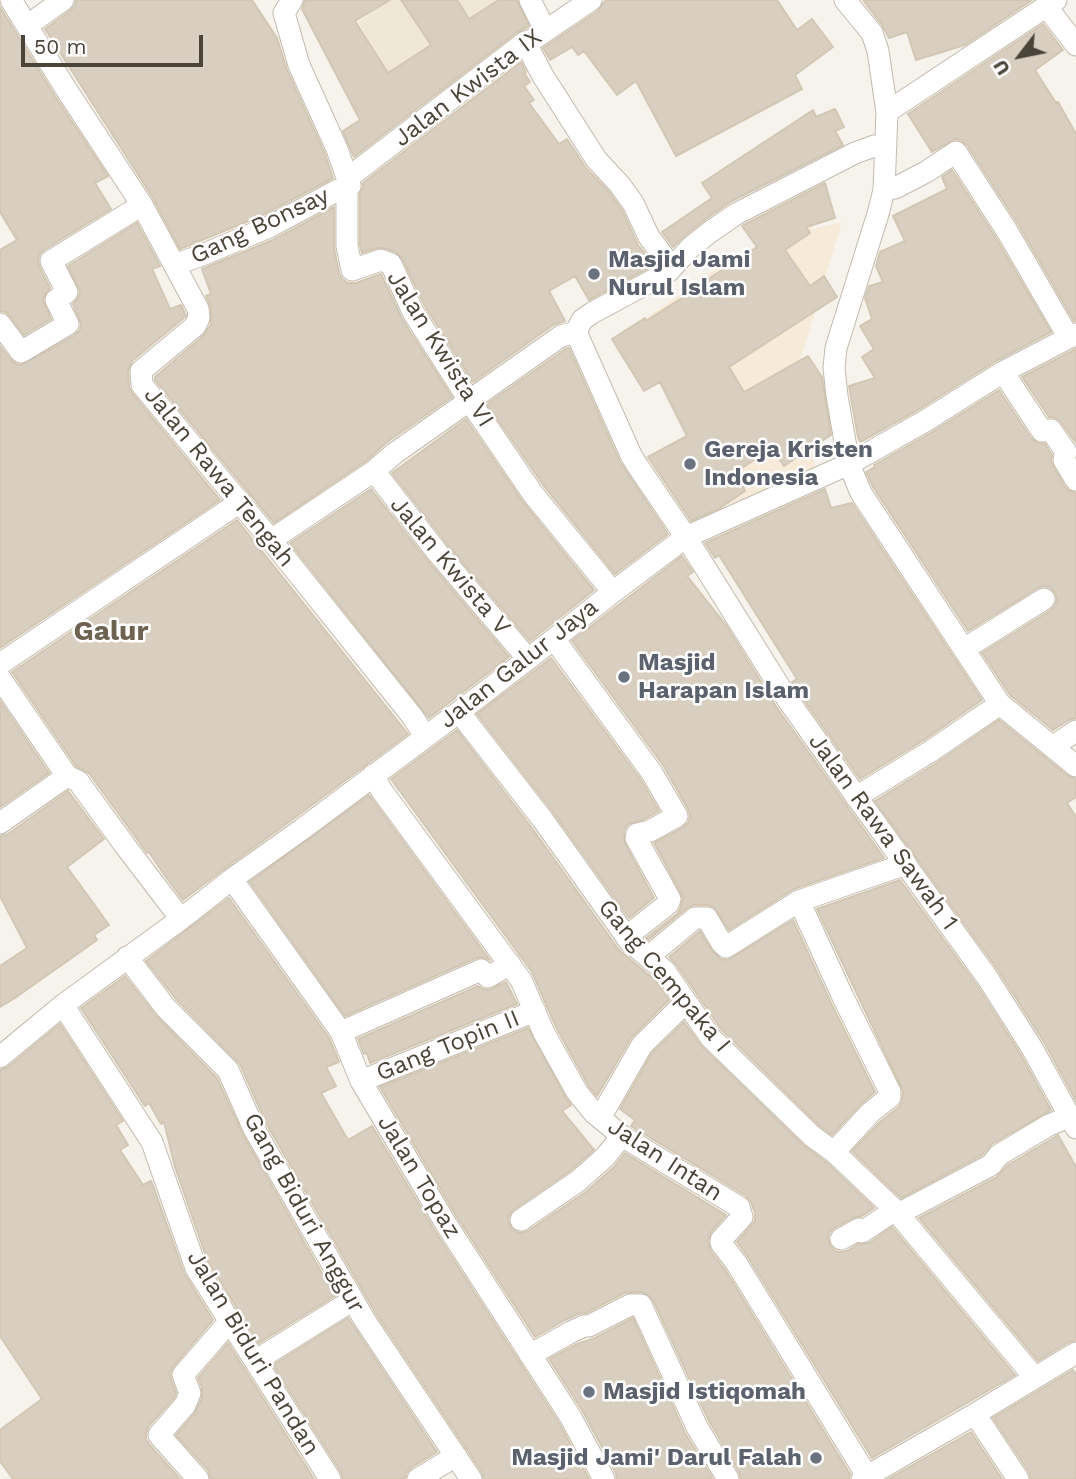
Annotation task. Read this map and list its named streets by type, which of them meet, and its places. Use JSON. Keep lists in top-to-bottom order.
{
  "streets": {
    "street": [
      "Jalan Kwista IX",
      "Gang Bonsay",
      "Jalan Kwista VI",
      "Jalan Rawa Tengah",
      "Jalan Kwista V",
      "Jalan Galur Jaya",
      "Jalan Rawa Sawah 1",
      "Gang Cempaka I",
      "Gang Topin II",
      "Jalan Intan",
      "Jalan Topaz",
      "Gang Biduri Anggur",
      "Jalan Biduri Pandan"
    ]
  },
  "crossings": [
    ["Jalan Kwista IX", "Gang Bonsay"],
    ["Jalan Kwista IX", "Jalan Kwista VI"],
    ["Gang Bonsay", "Jalan Kwista VI"],
    ["Gang Bonsay", "Jalan Rawa Tengah"],
    ["Jalan Kwista VI", "Jalan Galur Jaya"],
    ["Jalan Rawa Tengah", "Jalan Galur Jaya"],
    ["Jalan Kwista V", "Jalan Galur Jaya"],
    ["Jalan Galur Jaya", "Jalan Rawa Sawah 1"],
    ["Jalan Galur Jaya", "Gang Cempaka I"],
    ["Jalan Galur Jaya", "Jalan Intan"],
    ["Jalan Galur Jaya", "Jalan Topaz"],
    ["Jalan Galur Jaya", "Gang Biduri Anggur"],
    ["Jalan Galur Jaya", "Jalan Biduri Pandan"],
    ["Gang Topin II", "Jalan Intan"],
    ["Gang Topin II", "Jalan Topaz"]
  ],
  "districts": ["Galur"],
  "places": [
    "Masjid Jami Nurul Islam",
    "Gereja Kristen Indonesia",
    "Masjid Harapan Islam",
    "Masjid Istiqomah",
    "Masjid Jami' Darul Falah"
  ],
  "scale_bar": "50 m",
  "north": "bottom left"
}
